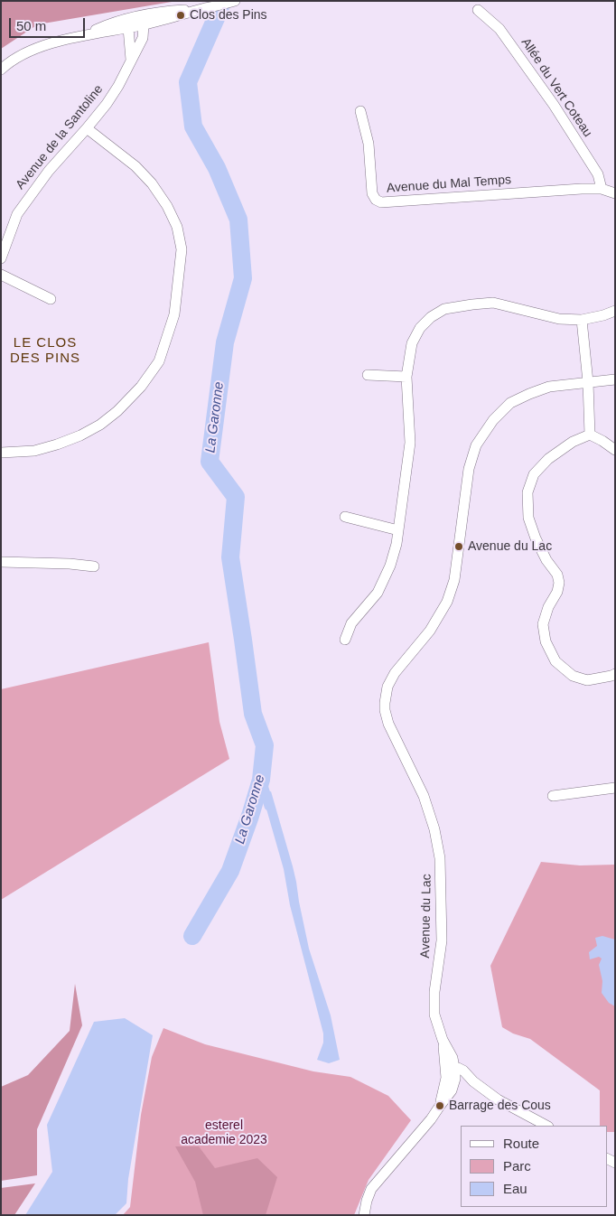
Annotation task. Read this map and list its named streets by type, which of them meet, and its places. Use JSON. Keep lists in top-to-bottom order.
{
  "streets": {
    "street": [
      "Allée du Vert Coteau",
      "Avenue de la Santoline",
      "Avenue du Mal Temps",
      "Avenue du Lac"
    ]
  },
  "crossings": [
    ["Allée du Vert Coteau", "Avenue du Mal Temps"]
  ],
  "districts": ["LE CLOS DES PINS"],
  "water": ["La Garonne"],
  "parks": ["esterel academie 2023"],
  "places": ["Clos des Pins", "Avenue du Lac", "Barrage des Cous"],
  "legend": ["Route", "Parc", "Eau"],
  "scale_bar": "50 m"
}
